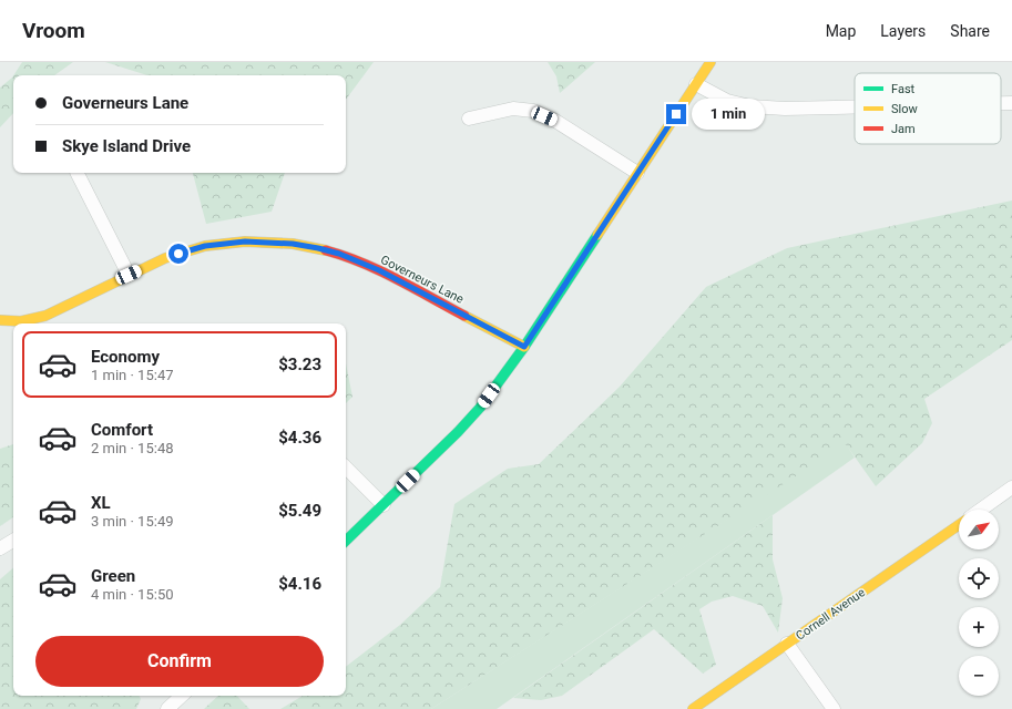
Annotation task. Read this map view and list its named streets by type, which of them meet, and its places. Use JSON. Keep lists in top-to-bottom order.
{
  "streets": {
    "street": ["Governeurs Lane", "Cornell Avenue"]
  },
  "legend": ["Fast", "Slow", "Jam"],
  "north": "top right",
  "page": {
    "header": "Vroom",
    "nav": ["Map", "Layers", "Share"],
    "banner": ["Governeurs Lane", "Skye Island Drive"],
    "bubble": "1 min",
    "list": [
      {
        "name": "Economy",
        "note": "1 min · 15:47",
        "value": "$3.23"
      },
      {
        "name": "Comfort",
        "note": "2 min · 15:48",
        "value": "$4.36"
      },
      {
        "name": "XL",
        "note": "3 min · 15:49",
        "value": "$5.49"
      },
      {
        "name": "Green",
        "note": "4 min · 15:50",
        "value": "$4.16"
      }
    ],
    "map_buttons": ["+", "−"],
    "buttons": "Confirm"
  }
}
